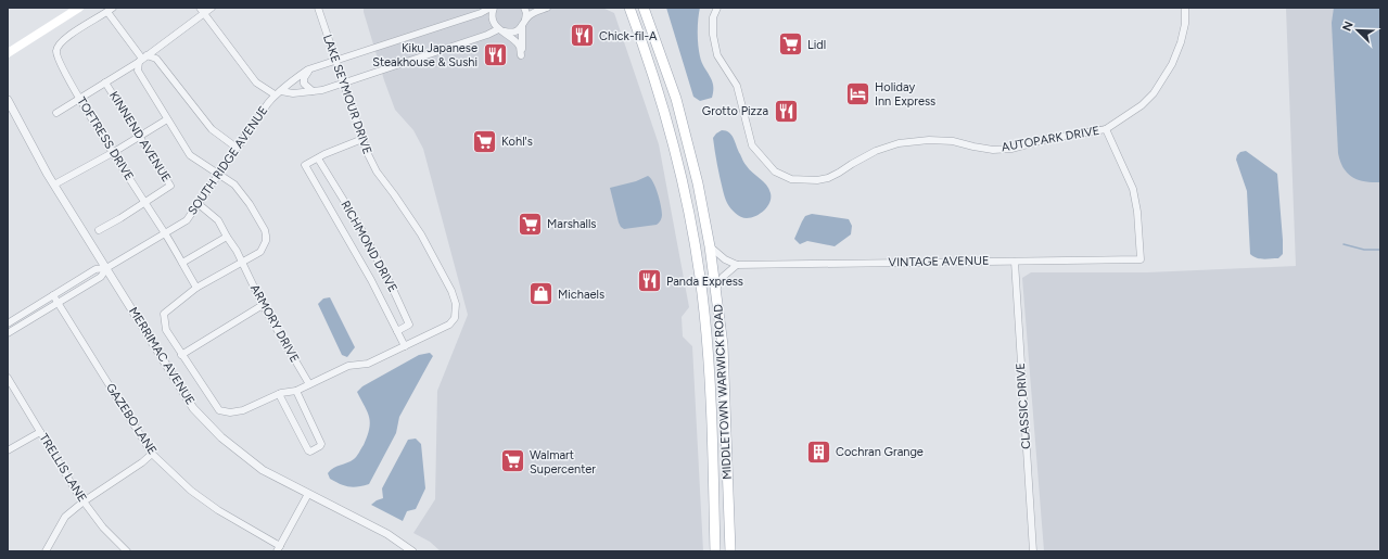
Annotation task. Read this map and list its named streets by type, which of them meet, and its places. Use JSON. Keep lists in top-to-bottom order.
{
  "streets": {
    "main road": ["MIDDLETOWN WARWICK ROAD"],
    "street": [
      "LAKE SEYMOUR DRIVE",
      "KINNEND AVENUE",
      "TOFTRESS DRIVE",
      "AUTOPARK DRIVE",
      "SOUTH RIDGE AVENUE",
      "RICHMOND DRIVE",
      "VINTAGE AVENUE",
      "ARMORY DRIVE",
      "MERRIMAC AVENUE",
      "CLASSIC DRIVE",
      "GAZEBO LANE",
      "TRELLIS LANE"
    ]
  },
  "crossings": [
    ["LAKE SEYMOUR DRIVE", "TOFTRESS DRIVE"],
    ["LAKE SEYMOUR DRIVE", "SOUTH RIDGE AVENUE"],
    ["LAKE SEYMOUR DRIVE", "RICHMOND DRIVE"],
    ["LAKE SEYMOUR DRIVE", "ARMORY DRIVE"],
    ["KINNEND AVENUE", "TOFTRESS DRIVE"],
    ["TOFTRESS DRIVE", "SOUTH RIDGE AVENUE"],
    ["AUTOPARK DRIVE", "VINTAGE AVENUE"],
    ["SOUTH RIDGE AVENUE", "ARMORY DRIVE"],
    ["SOUTH RIDGE AVENUE", "MERRIMAC AVENUE"],
    ["VINTAGE AVENUE", "CLASSIC DRIVE"]
  ],
  "places": {
    "restaurant": [
      "Chick-fil-A",
      "Kiku Japanese Steakhouse & Sushi",
      "Grotto Pizza",
      "Panda Express"
    ],
    "supermarket": [
      "Lidl",
      "Kohl's",
      "Marshalls",
      "Walmart Supercenter"
    ],
    "hotel": ["Holiday Inn Express"],
    "shop": ["Michaels"],
    "building": ["Cochran Grange"]
  },
  "north": "top left"
}
